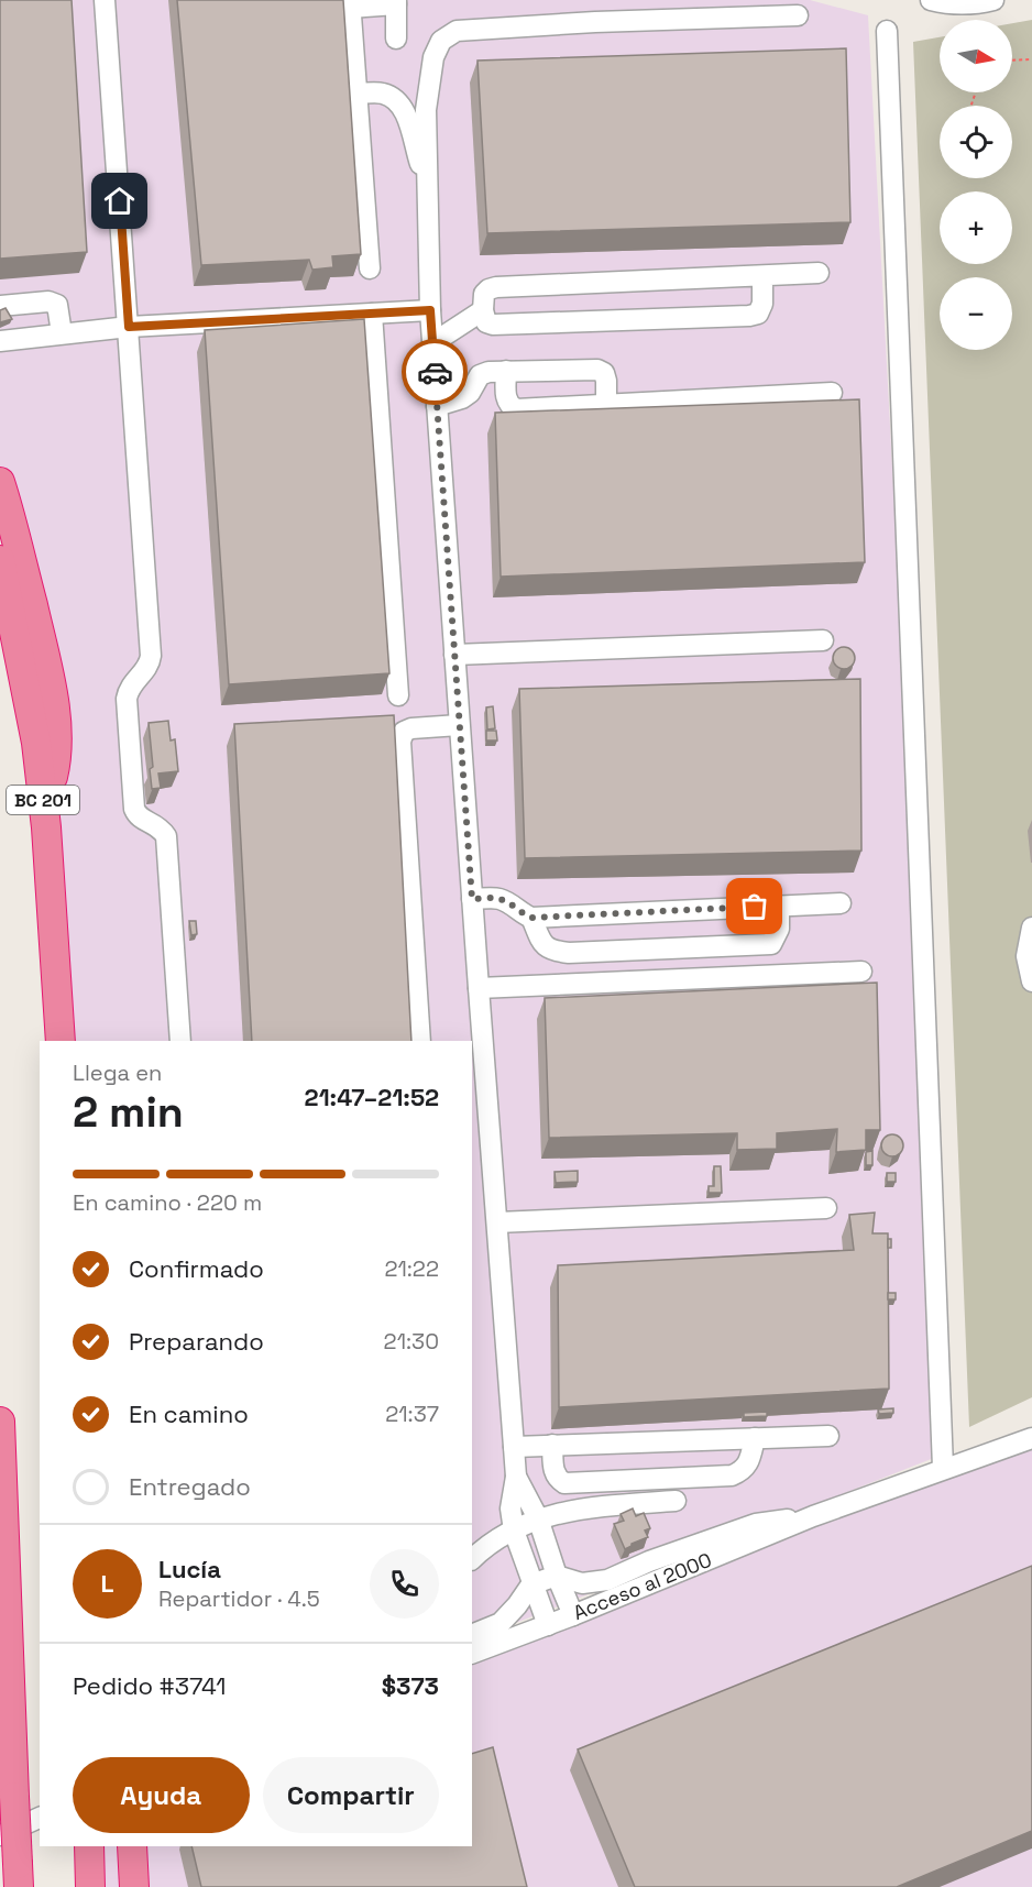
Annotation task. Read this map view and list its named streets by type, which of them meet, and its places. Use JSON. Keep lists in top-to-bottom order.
{
  "streets": {
    "highway": ["BC 201"],
    "street": ["Acceso al 2000"]
  },
  "north": "right",
  "page": {
    "map_buttons": ["+", "−"],
    "heading": ["2 min", "Llega en", "21:47–21:52"],
    "panel": [
      "Lucía",
      "Repartidor · 4.5",
      "Pedido #3741",
      "$373"
    ],
    "bar": "En camino · 220 m",
    "list": [
      ["Confirmado", "21:22"],
      ["Preparando", "21:30"],
      ["En camino", "21:37"],
      "Entregado"
    ],
    "round": "L",
    "buttons": ["Ayuda", "Compartir"]
  }
}
